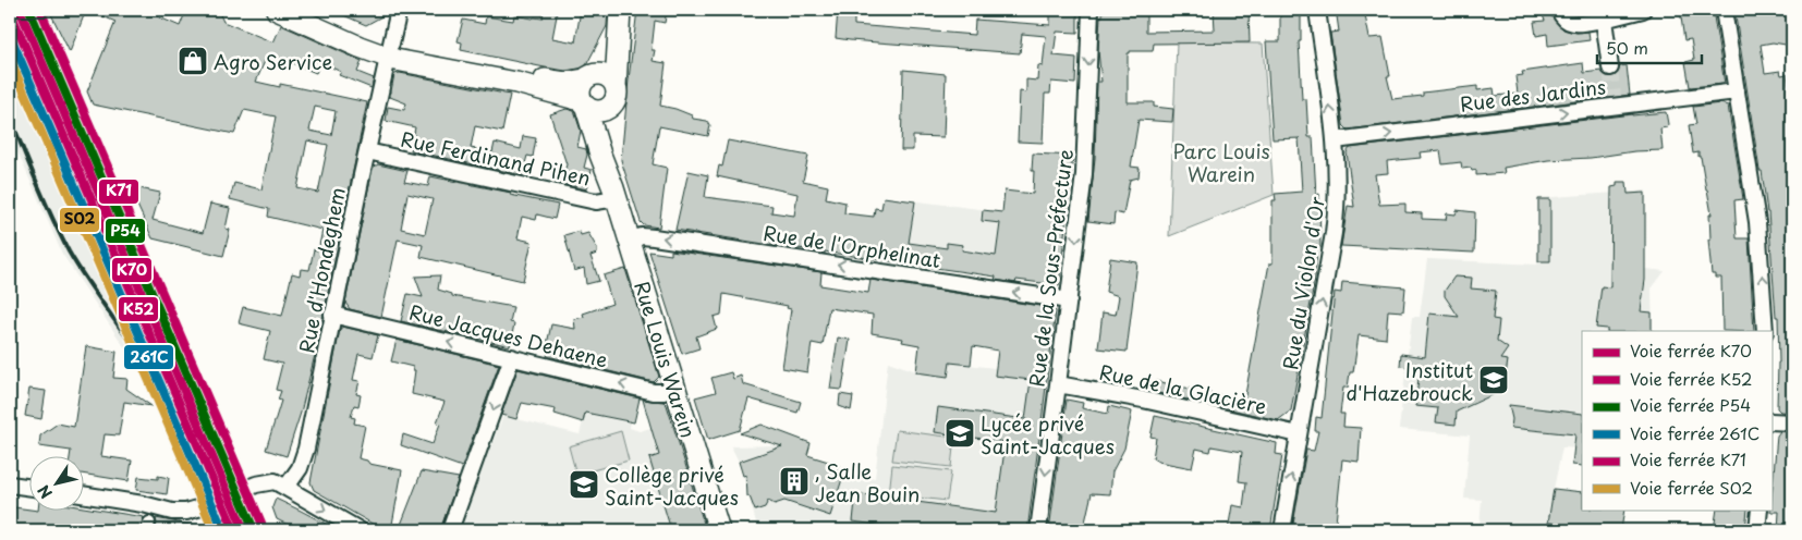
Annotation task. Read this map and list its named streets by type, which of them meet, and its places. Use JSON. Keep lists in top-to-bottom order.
{
  "streets": {
    "main road": ["Rue Louis Warein"],
    "street": [
      "Rue des Jardins",
      "Rue Ferdinand Pihen",
      "Rue de l'Orphelinat",
      "Rue de la Sous-Préfecture",
      "Rue d'Hondeghem",
      "Rue du Violon d'Or",
      "Rue Jacques Dehaene",
      "Rue de la Glacière"
    ]
  },
  "crossings": [
    ["Rue des Jardins", "Rue du Violon d'Or"],
    ["Rue Ferdinand Pihen", "Rue d'Hondeghem"],
    ["Rue Ferdinand Pihen", "Rue Louis Warein"],
    ["Rue de l'Orphelinat", "Rue de la Sous-Préfecture"],
    ["Rue de l'Orphelinat", "Rue Louis Warein"],
    ["Rue de la Sous-Préfecture", "Rue de la Glacière"],
    ["Rue d'Hondeghem", "Rue Jacques Dehaene"],
    ["Rue du Violon d'Or", "Rue de la Glacière"],
    ["Rue Jacques Dehaene", "Rue Louis Warein"]
  ],
  "one_way": [
    "Rue des Jardins",
    "Rue de l'Orphelinat",
    "Rue de la Sous-Préfecture",
    "Rue du Violon d'Or",
    "Rue Jacques Dehaene"
  ],
  "parks": ["Parc Louis Warein"],
  "places": {
    "shop": ["Agro Service"],
    "school or university": ["Institut d'Hazebrouck", "Lycée privé Saint-Jacques", "Collège privé Saint-Jacques"],
    "building": [", Salle Jean Bouin"]
  },
  "lines": [
    "rail line K70",
    "rail line P54",
    "rail line K71",
    "rail line K52",
    "rail line 261C",
    "rail line S02"
  ],
  "legend": [
    "Voie ferrée K70",
    "Voie ferrée K52",
    "Voie ferrée P54",
    "Voie ferrée 261C",
    "Voie ferrée K71",
    "Voie ferrée S02"
  ],
  "scale_bar": "50 m",
  "north": "bottom left"
}
